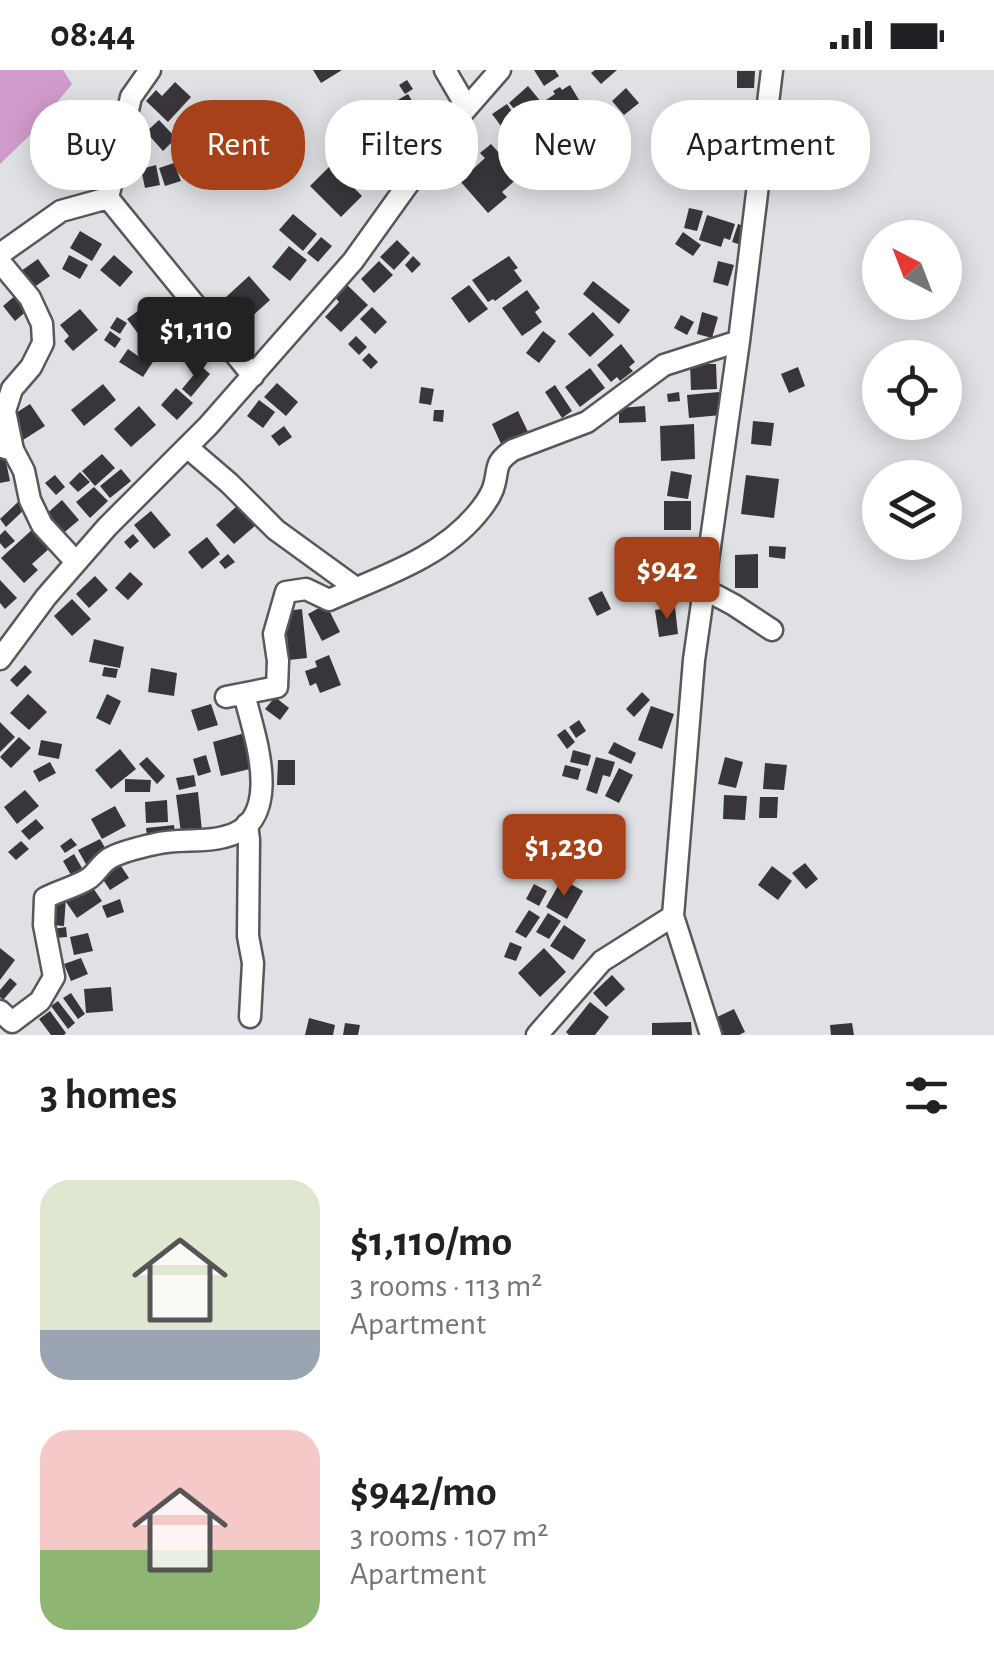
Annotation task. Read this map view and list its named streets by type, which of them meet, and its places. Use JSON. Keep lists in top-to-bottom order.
{
  "north": "top left",
  "page": {
    "status": "08:44",
    "chip": [
      "Buy",
      "Rent",
      "Filters",
      "New",
      "Apartment"
    ],
    "price": ["$1,110", "$942", "$1,230"],
    "heading": "3 homes",
    "list": [
      {
        "name": "$1,110/mo",
        "note": "3 rooms · 113 m² · Apartment"
      },
      {
        "name": "$942/mo",
        "note": "3 rooms · 107 m² · Apartment"
      }
    ]
  }
}
